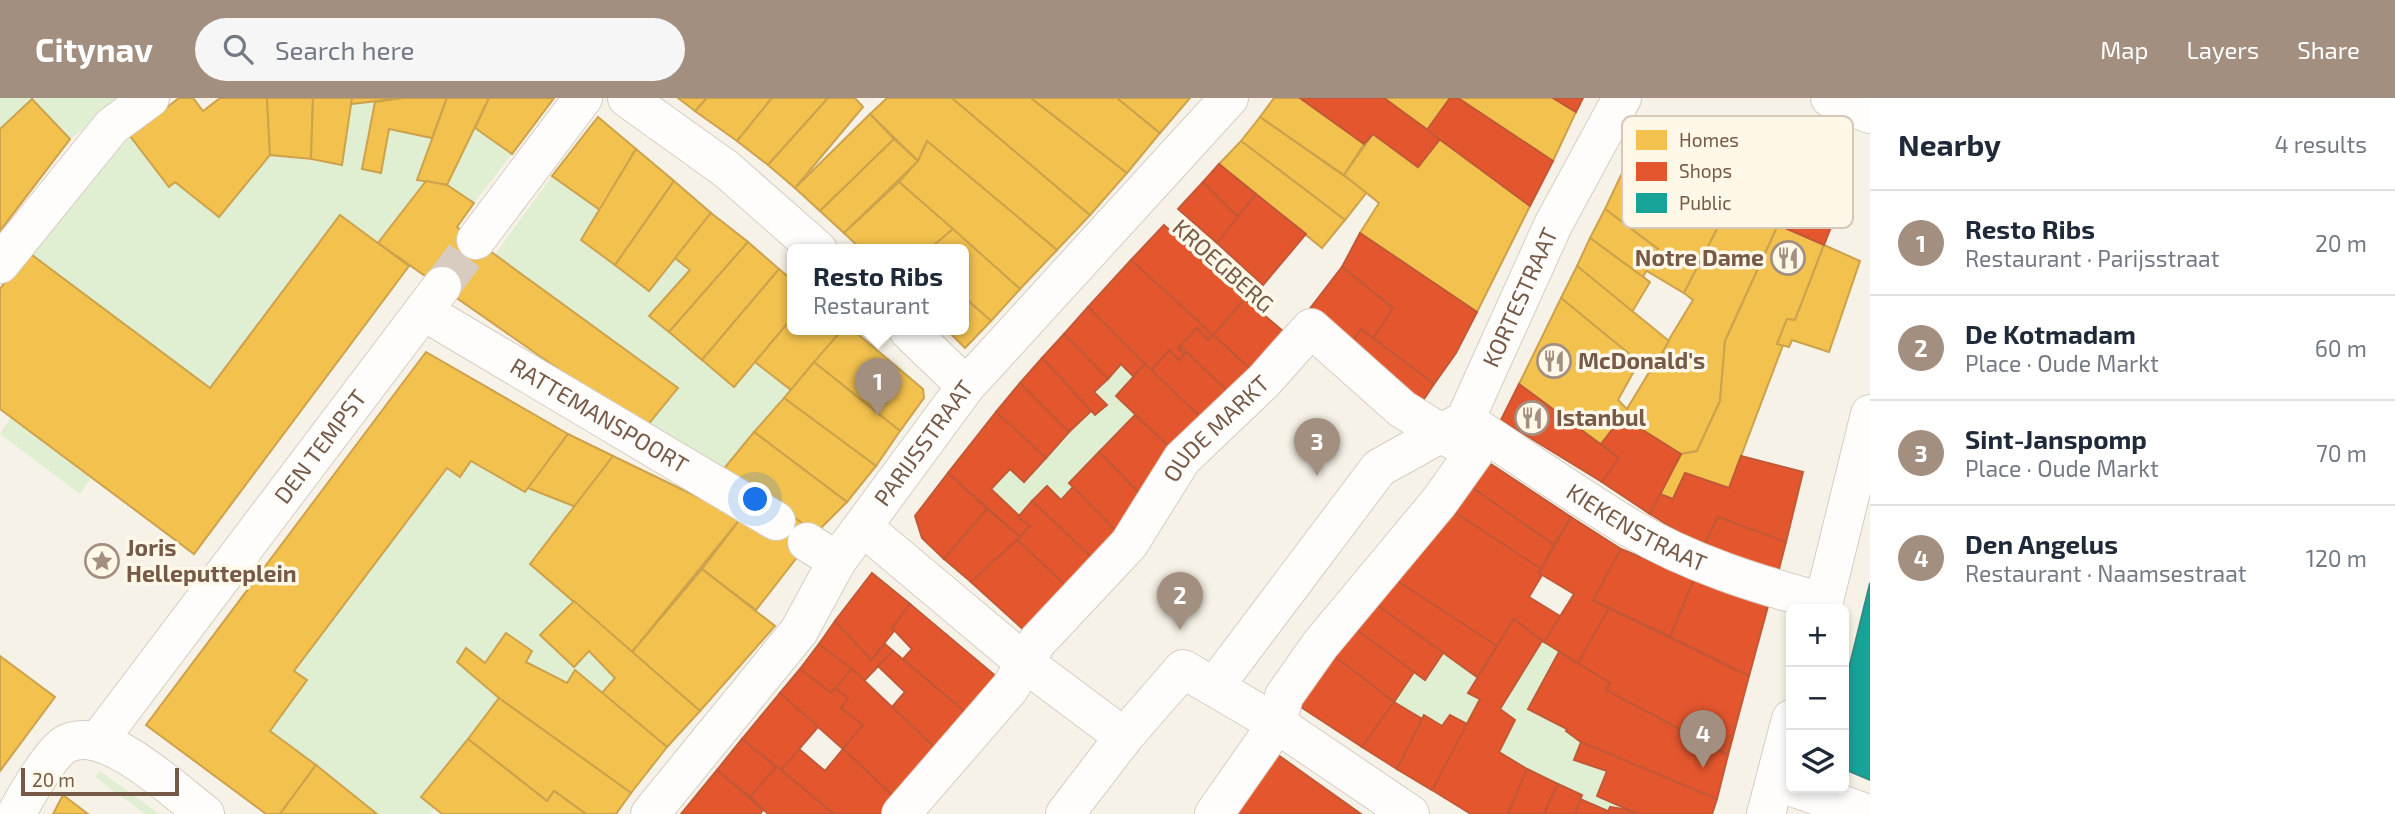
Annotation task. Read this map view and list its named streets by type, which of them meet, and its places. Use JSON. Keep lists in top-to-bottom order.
{
  "streets": {
    "street": [
      "KORTESTRAAT",
      "RATTEMANSPOORT",
      "OUDE MARKT",
      "PARIJSSTRAAT",
      "DEN TEMPST",
      "KIEKENSTRAAT"
    ],
    "path": ["KROEGBERG"]
  },
  "crossings": [
    ["KROEGBERG", "OUDE MARKT"],
    ["KROEGBERG", "PARIJSSTRAAT"],
    ["KORTESTRAAT", "KIEKENSTRAAT"],
    ["RATTEMANSPOORT", "PARIJSSTRAAT"],
    ["RATTEMANSPOORT", "DEN TEMPST"]
  ],
  "places": {
    "restaurant": ["Notre Dame", "McDonald's", "Istanbul"],
    "place": ["Joris Helleputteplein"]
  },
  "legend": ["Homes", "Shops", "Public"],
  "scale_bar": "20 m",
  "page": {
    "header": "Citynav",
    "search": "Search here",
    "nav": ["Map", "Layers", "Share"],
    "heading": ["Nearby", "4 results"],
    "list": [
      {
        "mark": "1",
        "name": "Resto Ribs",
        "note": "Restaurant · Parijsstraat",
        "value": "20 m"
      },
      {
        "mark": "2",
        "name": "De Kotmadam",
        "note": "Place · Oude Markt",
        "value": "60 m"
      },
      {
        "mark": "3",
        "name": "Sint-Janspomp",
        "note": "Place · Oude Markt",
        "value": "70 m"
      },
      {
        "mark": "4",
        "name": "Den Angelus",
        "note": "Restaurant · Naamsestraat",
        "value": "120 m"
      }
    ],
    "popup": ["Resto Ribs", "Restaurant"],
    "pins": [
      "1",
      "3",
      "2",
      "4"
    ],
    "map_buttons": ["+", "−"],
    "scale": "20 m"
  }
}
